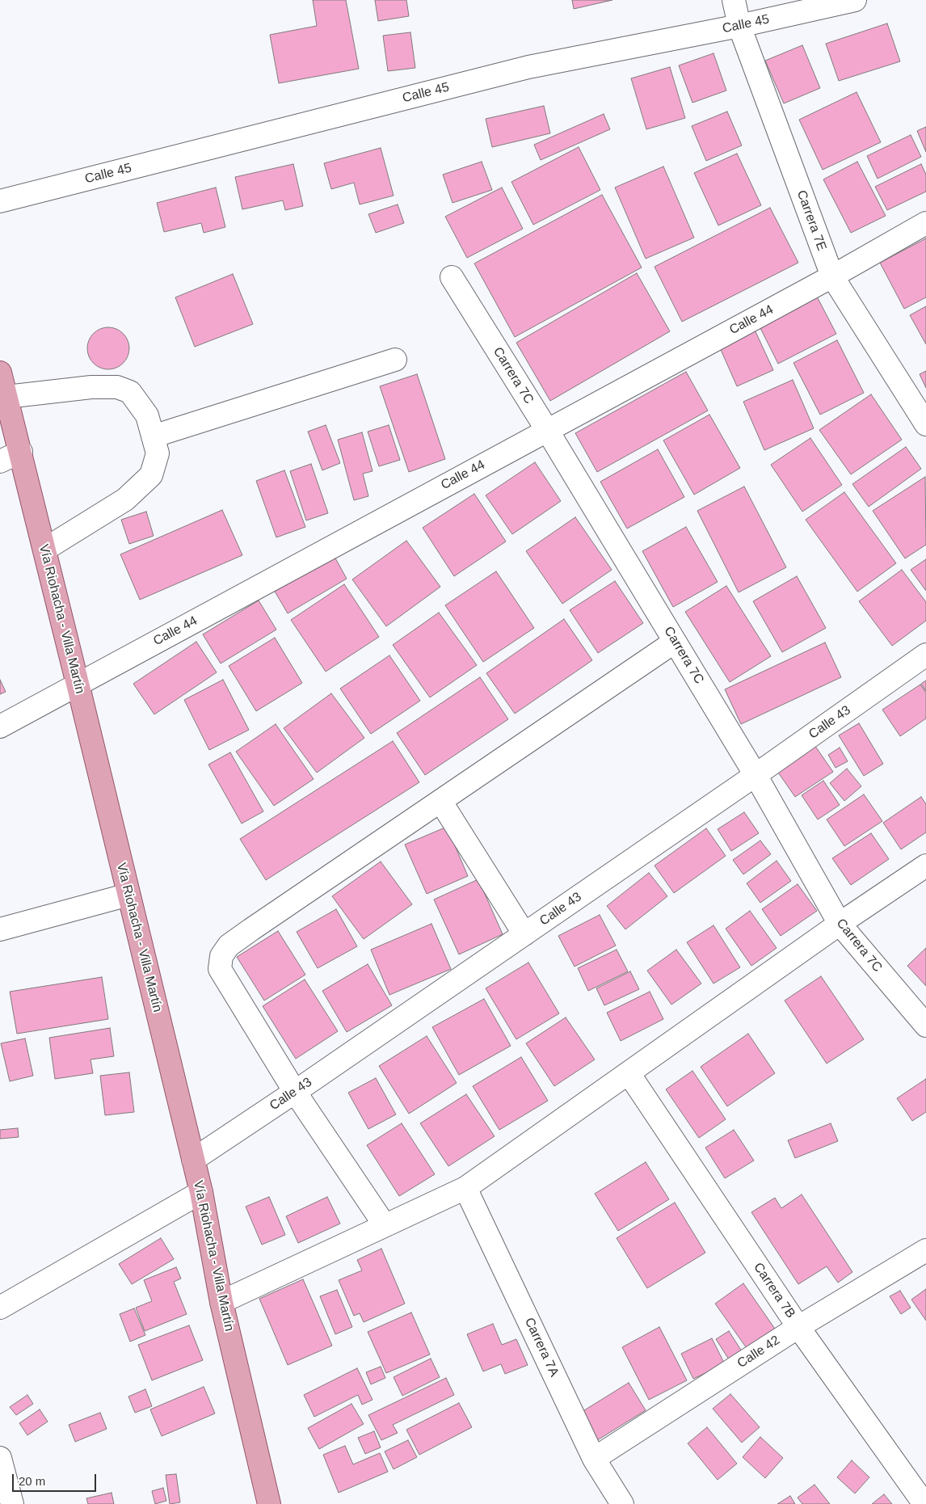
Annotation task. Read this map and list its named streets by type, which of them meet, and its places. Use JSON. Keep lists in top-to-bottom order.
{
  "streets": {
    "main road": ["Vía Riohacha - Villa Martín"],
    "street": [
      "Calle 45",
      "Carrera 7E",
      "Calle 44",
      "Carrera 7C",
      "Calle 43",
      "Carrera 7B",
      "Carrera 7A",
      "Calle 42"
    ]
  },
  "crossings": [
    ["Calle 45", "Carrera 7E"],
    ["Carrera 7E", "Calle 44"],
    ["Calle 44", "Carrera 7C"],
    ["Calle 44", "Vía Riohacha - Villa Martín"],
    ["Carrera 7C", "Calle 43"],
    ["Vía Riohacha - Villa Martín", "Calle 43"],
    ["Carrera 7B", "Calle 42"],
    ["Carrera 7A", "Calle 42"]
  ],
  "scale_bar": "20 m"
}
